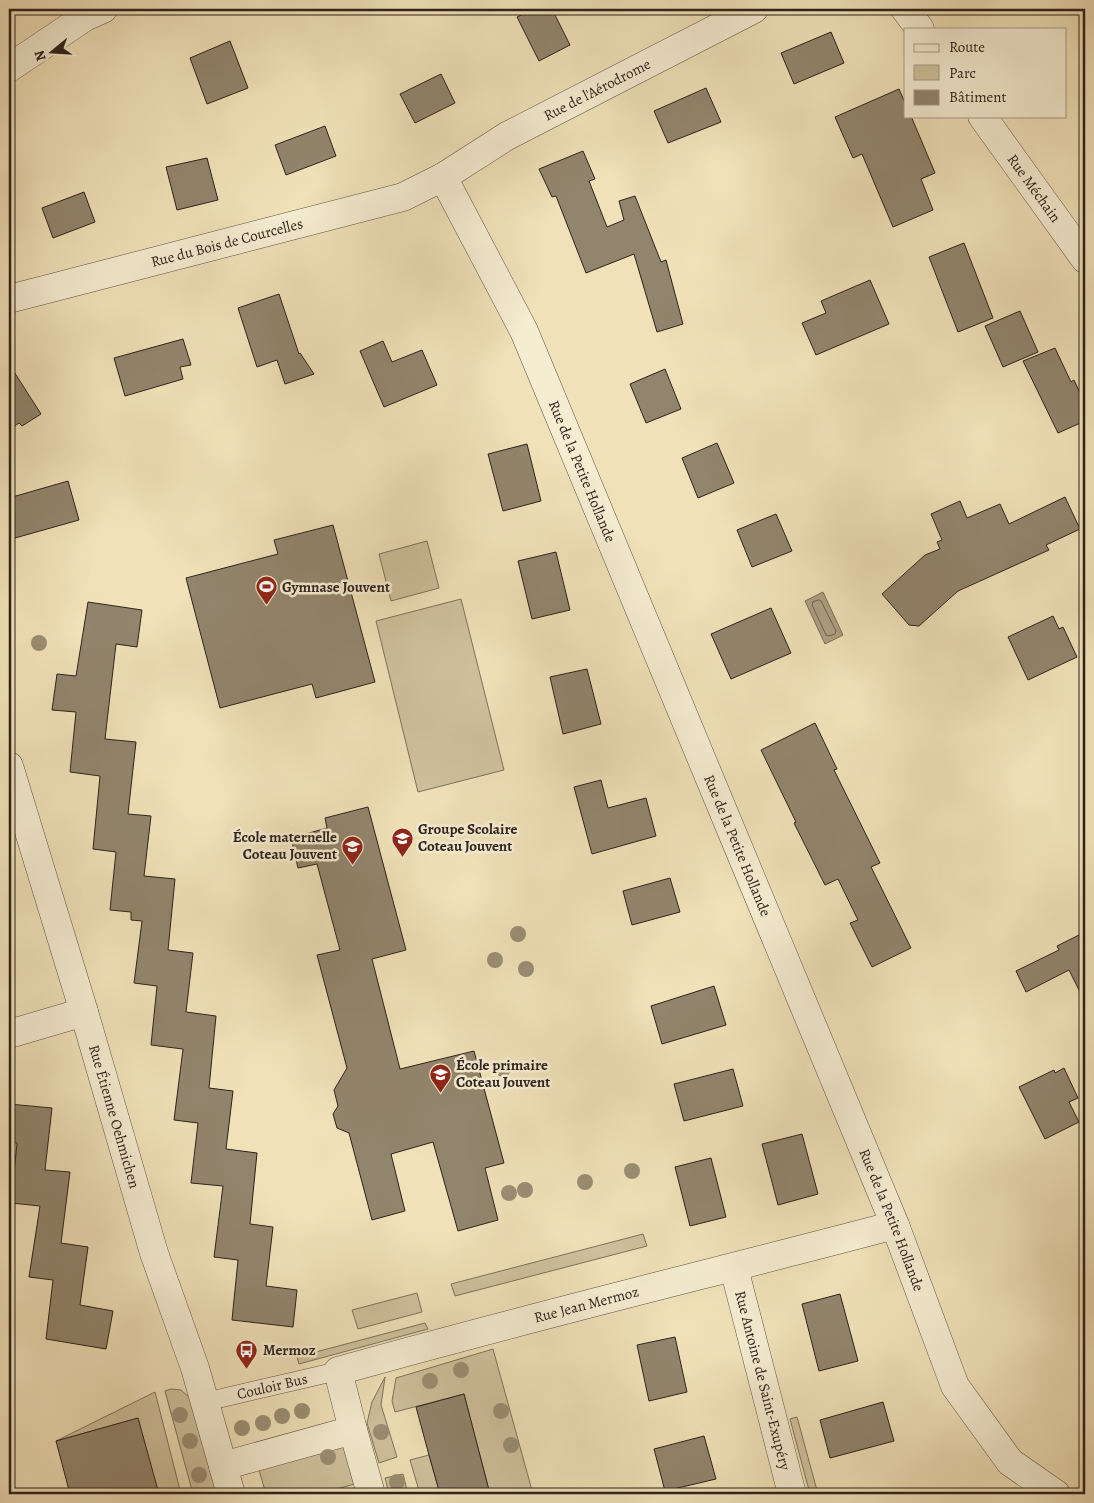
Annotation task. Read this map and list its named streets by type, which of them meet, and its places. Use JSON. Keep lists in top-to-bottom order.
{
  "streets": {
    "street": [
      "Rue de l'Aérodrome",
      "Rue Méchain",
      "Rue du Bois de Courcelles",
      "Rue de la Petite Hollande",
      "Rue Étienne Oehmichen",
      "Rue Jean Mermoz",
      "Rue Antoine de Saint-Exupéry"
    ],
    "lane": ["Couloir Bus"]
  },
  "crossings": [
    ["Rue de l'Aérodrome", "Rue du Bois de Courcelles"],
    ["Rue de l'Aérodrome", "Rue de la Petite Hollande"],
    ["Rue du Bois de Courcelles", "Rue de la Petite Hollande"],
    ["Rue de la Petite Hollande", "Rue Jean Mermoz"],
    ["Rue Étienne Oehmichen", "Couloir Bus"],
    ["Rue Jean Mermoz", "Rue Antoine de Saint-Exupéry"],
    ["Rue Jean Mermoz", "Couloir Bus"]
  ],
  "places": {
    "sports": ["Gymnase Jouvent"],
    "school or university": ["Groupe Scolaire Coteau Jouvent", "École maternelle Coteau Jouvent", "École primaire Coteau Jouvent"],
    "bus stop": ["Mermoz"]
  },
  "legend": ["Route", "Parc", "Bâtiment"],
  "north": "left"
}
